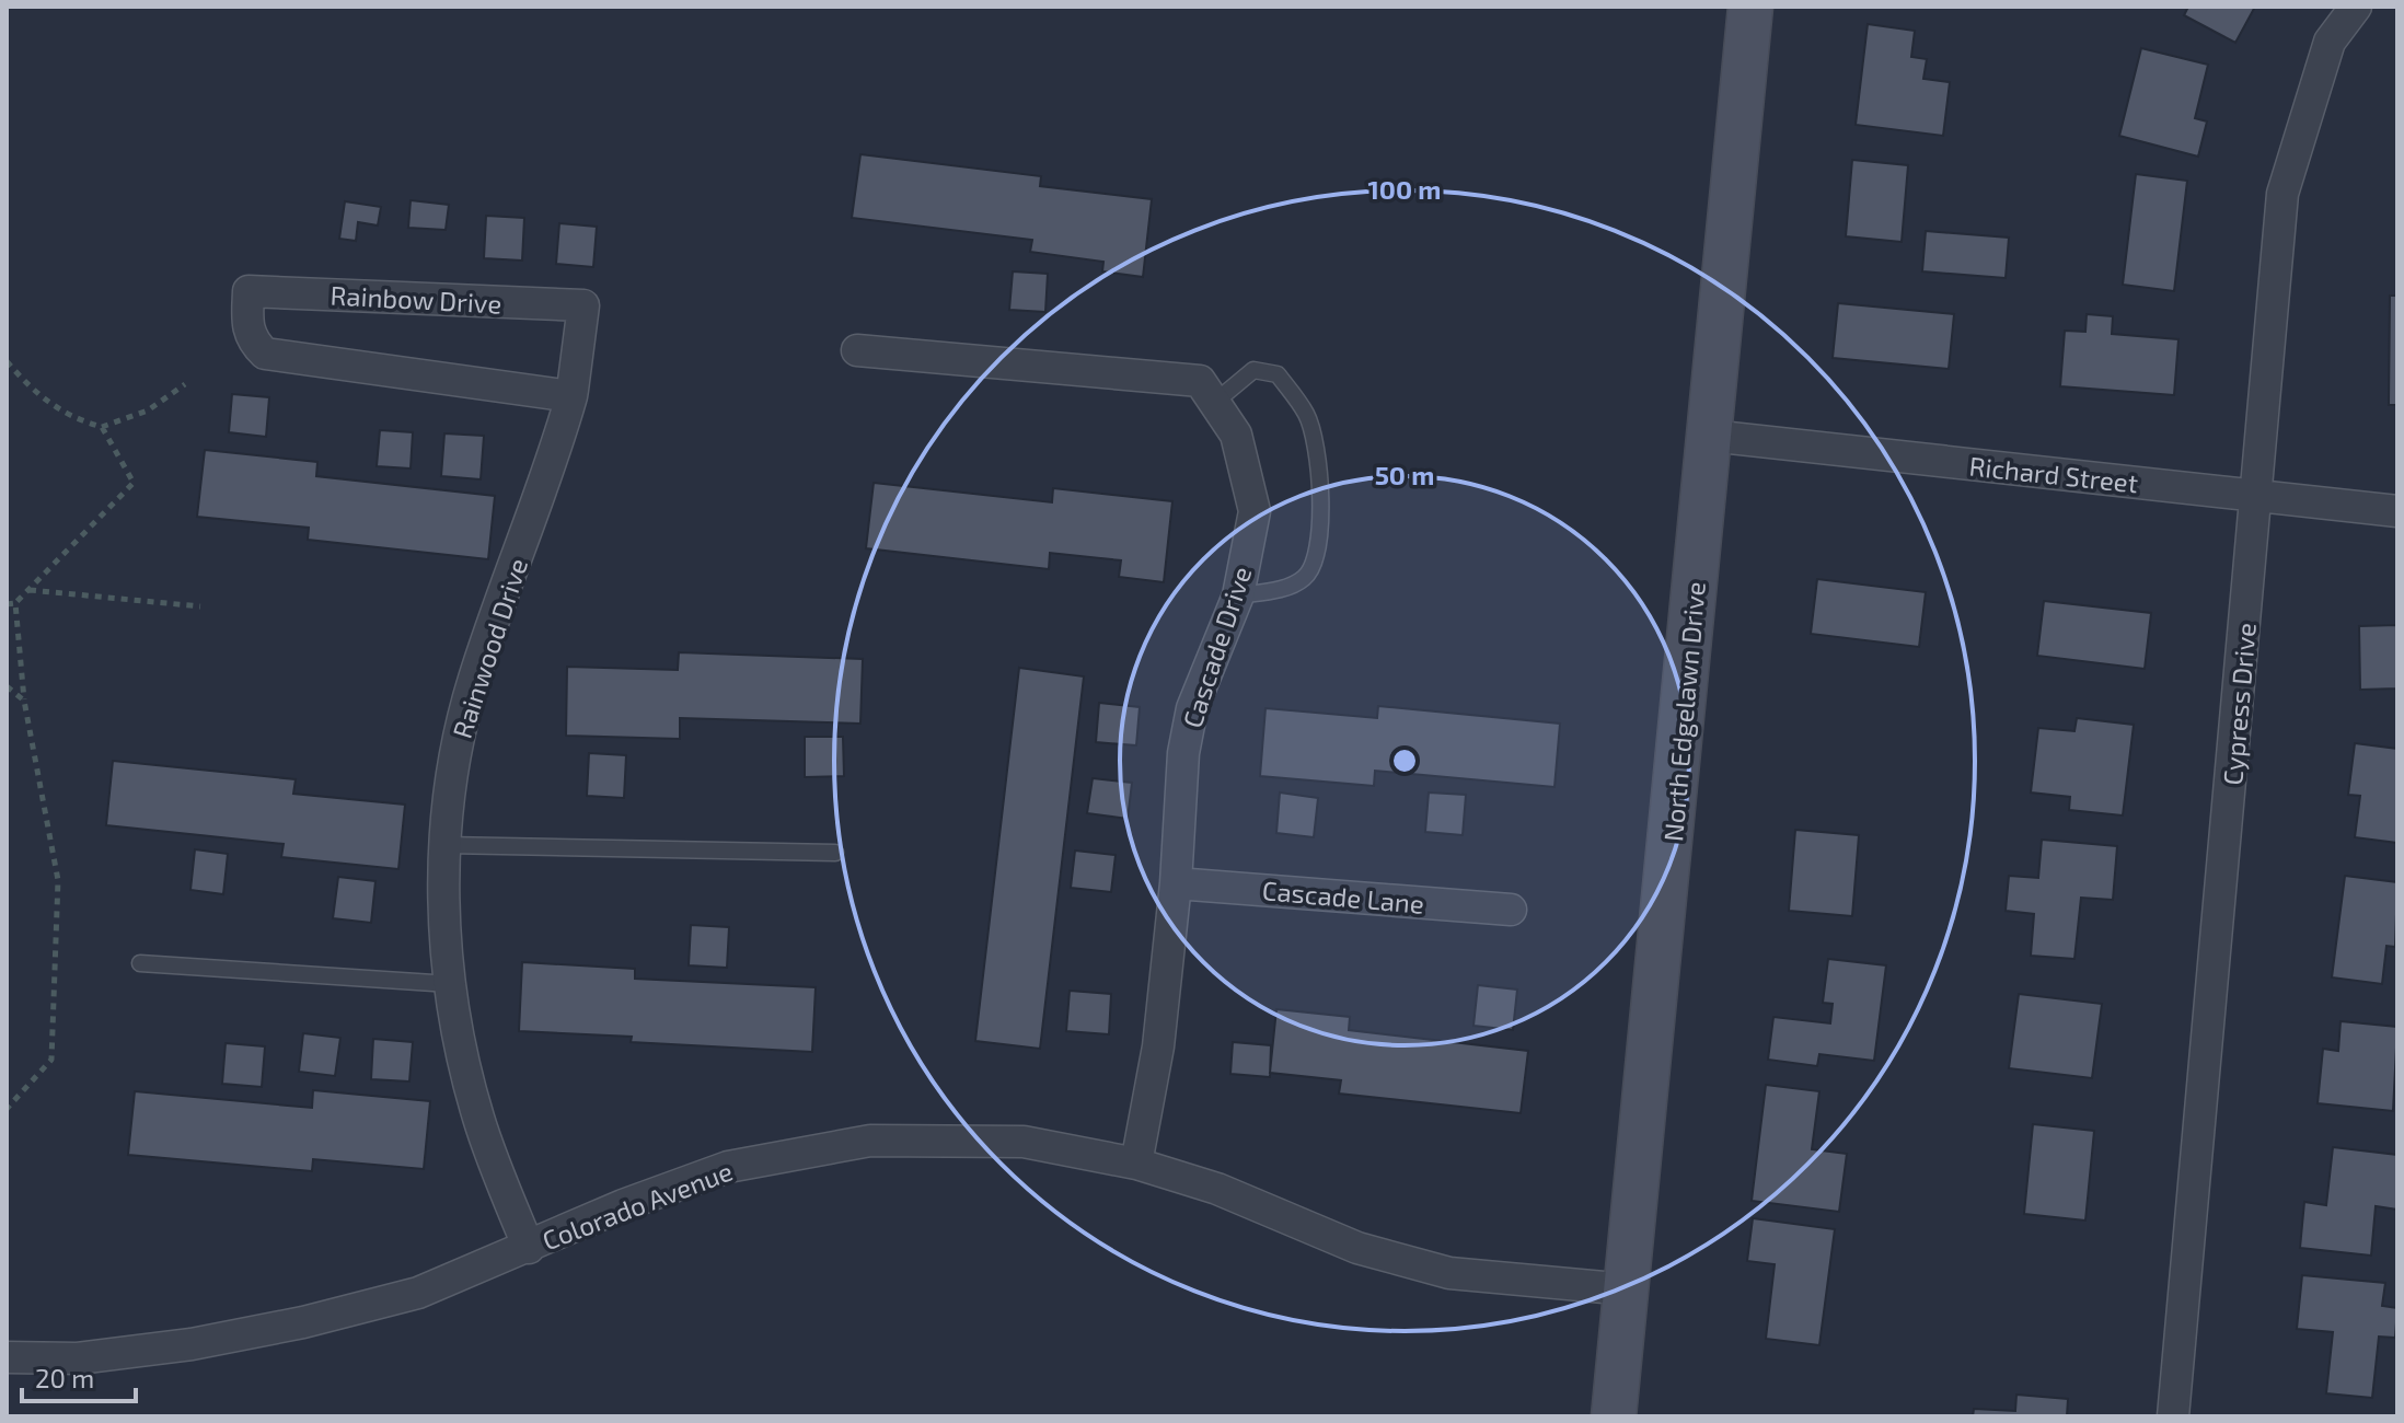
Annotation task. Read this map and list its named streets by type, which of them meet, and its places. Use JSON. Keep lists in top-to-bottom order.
{
  "streets": {
    "street": [
      "Rainbow Drive",
      "Richard Street",
      "Cascade Drive",
      "Rainwood Drive",
      "Cypress Drive",
      "North Edgelawn Drive",
      "Cascade Lane",
      "Colorado Avenue"
    ]
  },
  "crossings": [
    ["Rainbow Drive", "Rainwood Drive"],
    ["Richard Street", "Cypress Drive"],
    ["Richard Street", "North Edgelawn Drive"],
    ["Cascade Drive", "Cascade Lane"],
    ["Cascade Drive", "Colorado Avenue"],
    ["Rainwood Drive", "Colorado Avenue"],
    ["North Edgelawn Drive", "Colorado Avenue"]
  ],
  "scale_bar": "20 m",
  "rings": ["100 m", "50 m"]
}
